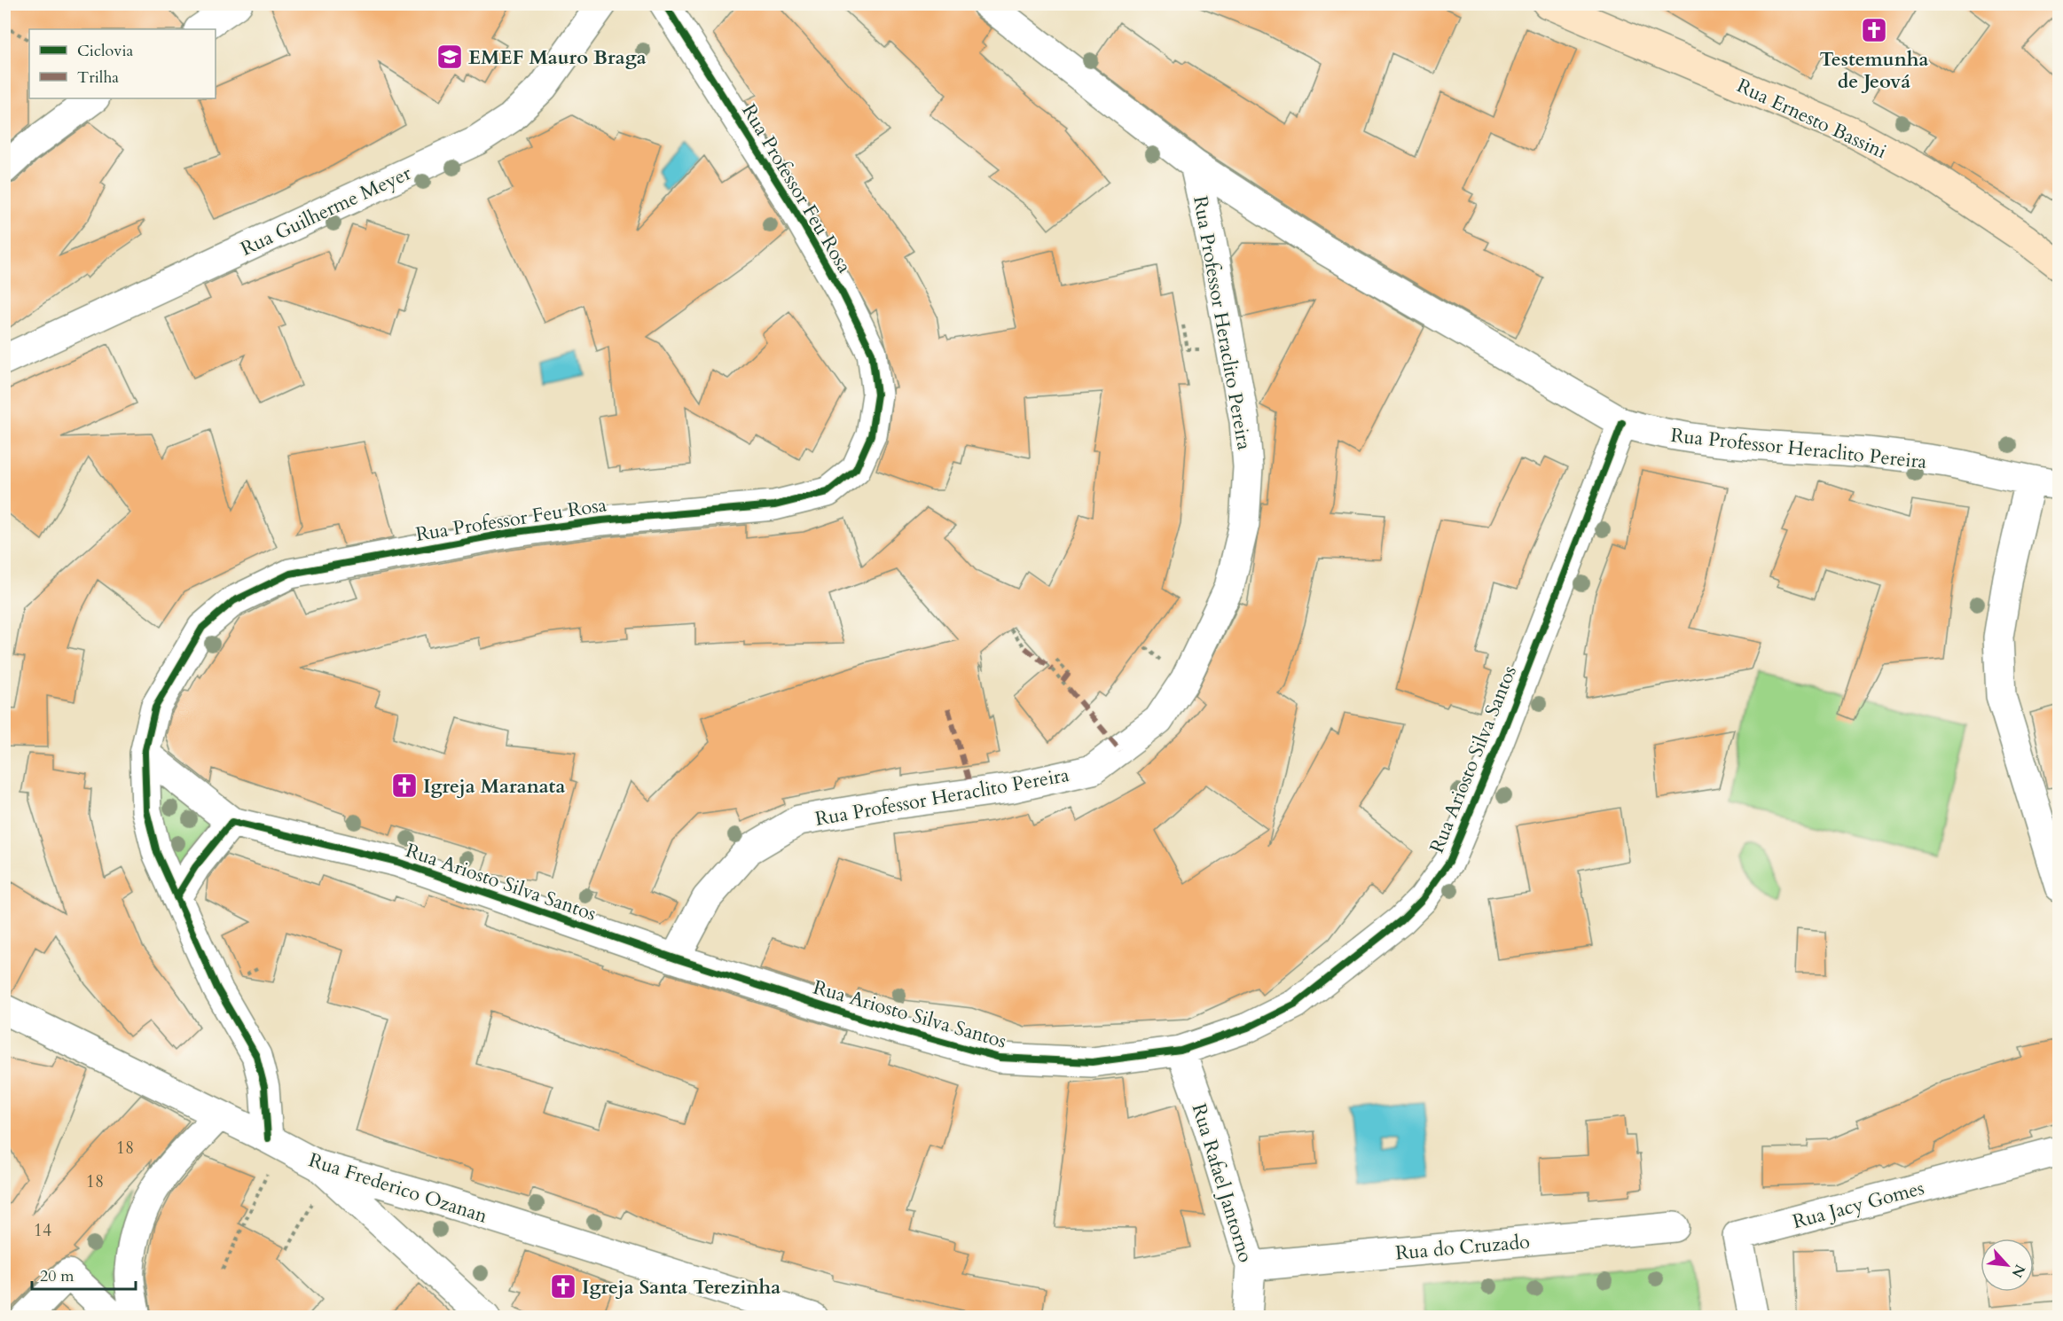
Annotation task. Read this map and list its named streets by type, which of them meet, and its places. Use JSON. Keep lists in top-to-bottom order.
{
  "streets": {
    "main road": ["Rua Ernesto Bassini"],
    "street": [
      "Rua Professor Feu Rosa",
      "Rua Guilherme Meyer",
      "Rua Professor Heraclito Pereira",
      "Rua Ariosto Silva Santos",
      "Rua Rafael Jantorno",
      "Rua Frederico Ozanan",
      "Rua Jacy Gomes",
      "Rua do Cruzado"
    ]
  },
  "crossings": [
    ["Rua Professor Feu Rosa", "Rua Frederico Ozanan"],
    ["Rua Professor Heraclito Pereira", "Rua Ariosto Silva Santos"],
    ["Rua Ariosto Silva Santos", "Rua Rafael Jantorno"],
    ["Rua Rafael Jantorno", "Rua do Cruzado"]
  ],
  "places": {
    "church": ["Testemunha de Jeová", "Igreja Maranata", "Igreja Santa Terezinha"],
    "school or university": ["EMEF Mauro Braga"]
  },
  "house_numbers": ["18", "18", "14"],
  "legend": ["Ciclovia", "Trilha"],
  "scale_bar": "20 m",
  "north": "bottom right"
}
